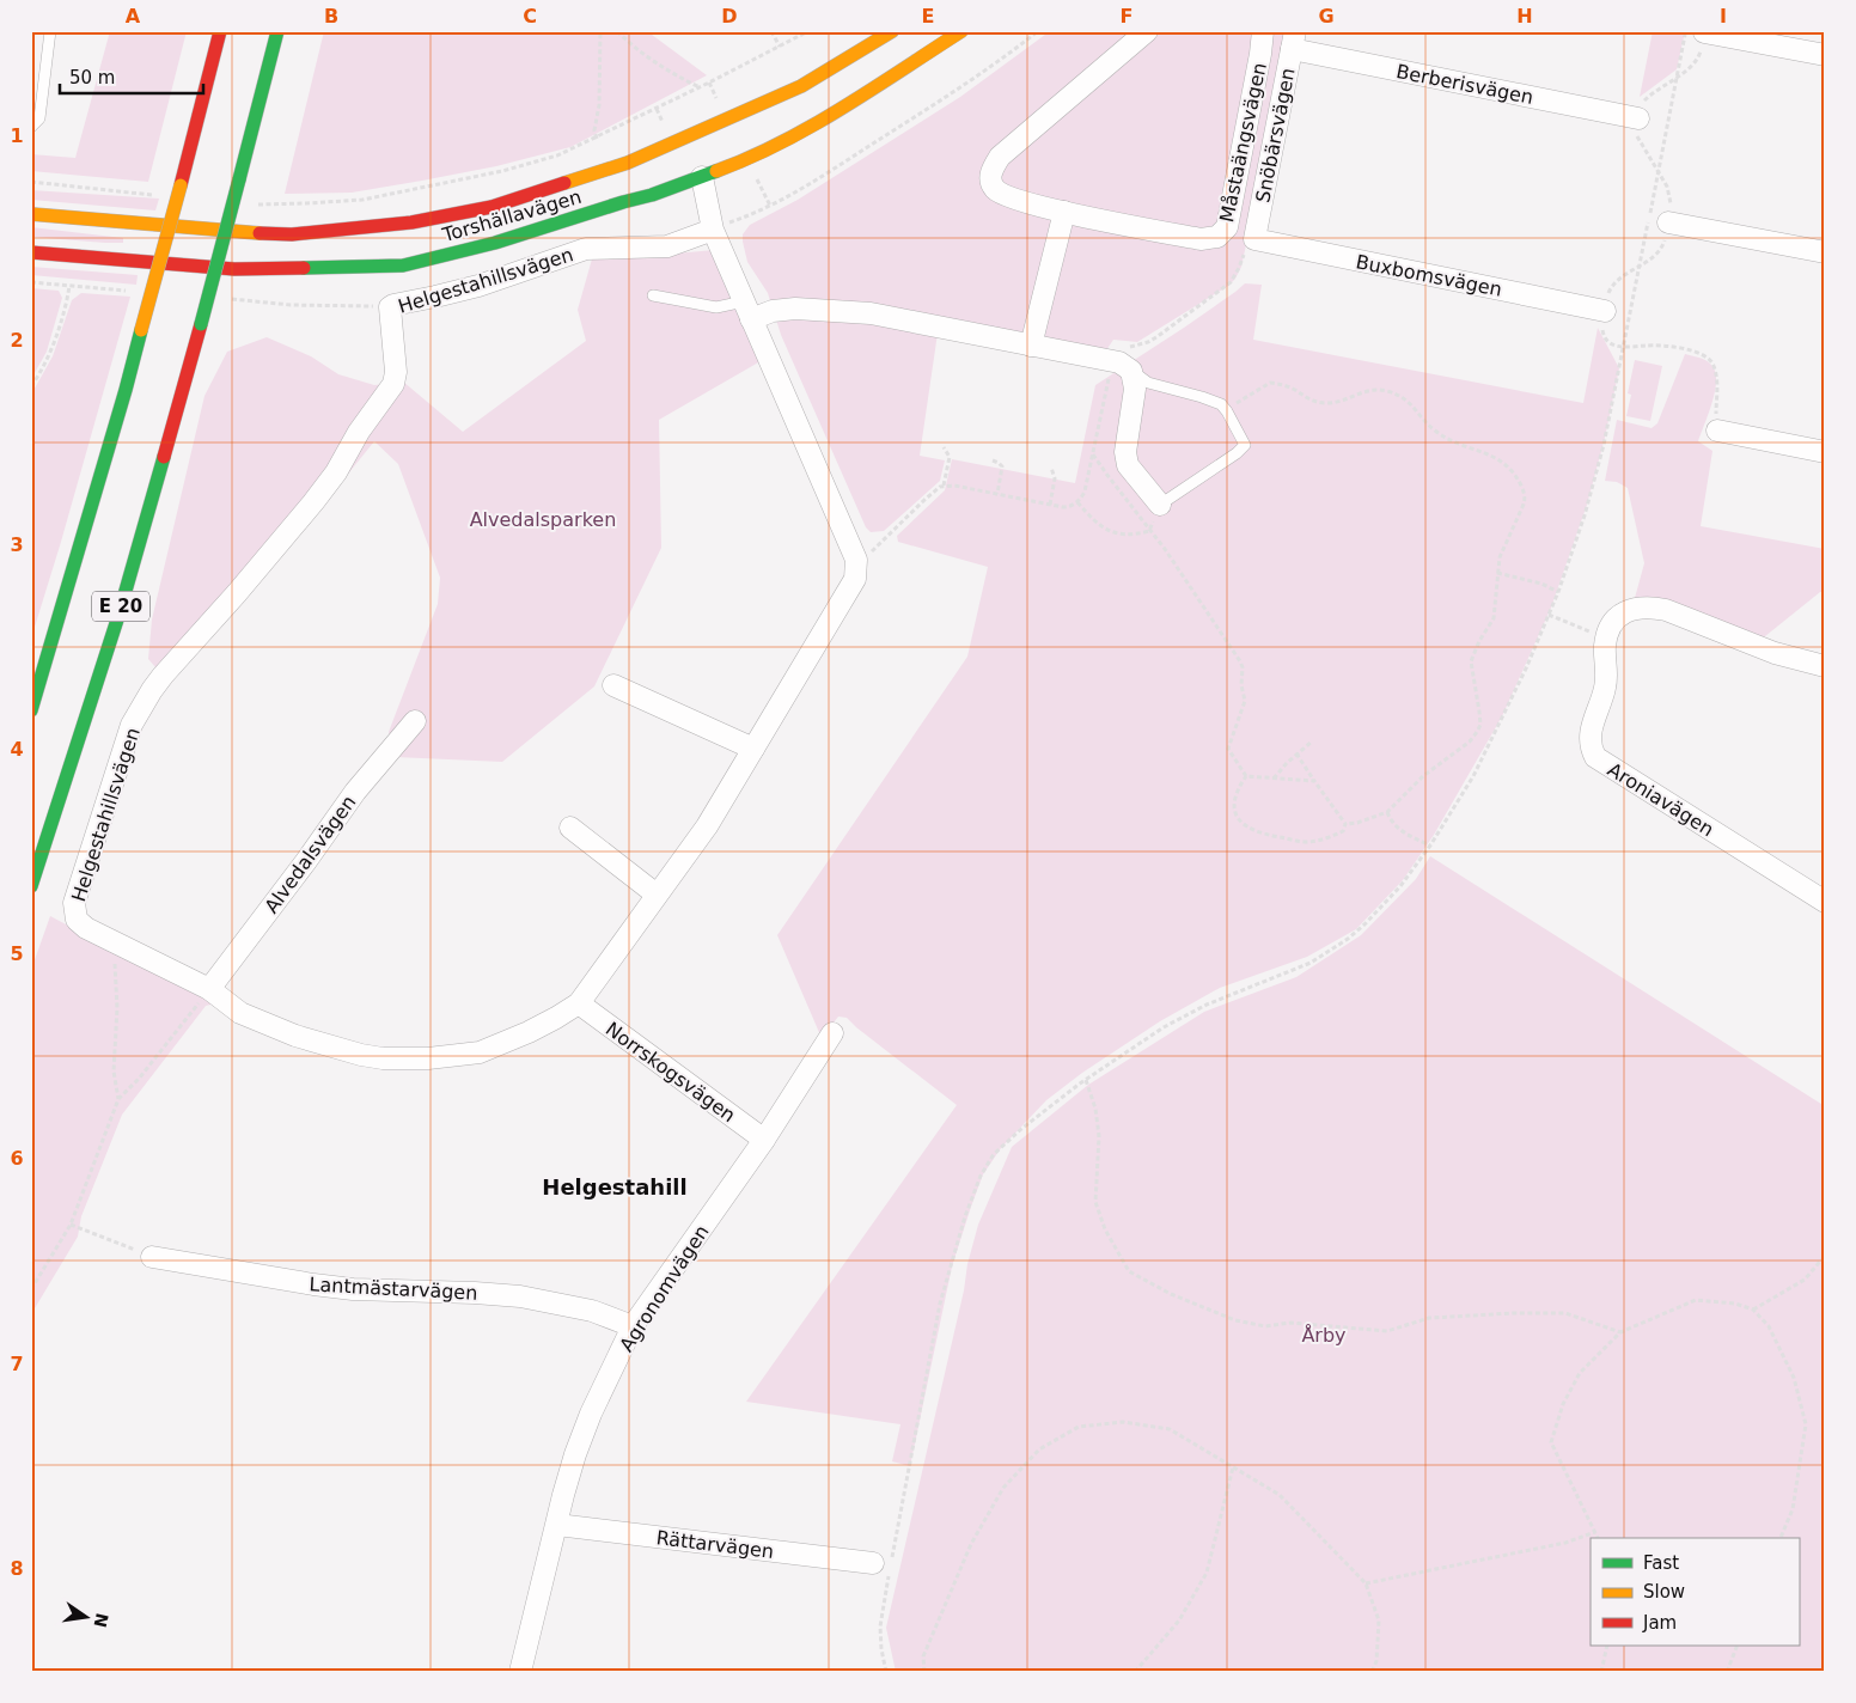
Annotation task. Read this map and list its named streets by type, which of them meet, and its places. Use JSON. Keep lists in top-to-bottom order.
{
  "streets": {
    "main road": ["Torshällavägen", "E 20"],
    "street": [
      "Berberisvägen",
      "Snöbärsvägen",
      "Måstaängsvägen",
      "Buxbomsvägen",
      "Helgestahillsvägen",
      "Aroniavägen",
      "Alvedalsvägen",
      "Norrskogsvägen",
      "Lantmästarvägen",
      "Agronomvägen",
      "Rättarvägen"
    ]
  },
  "crossings": [
    ["Berberisvägen", "Snöbärsvägen"],
    ["Snöbärsvägen", "Buxbomsvägen"],
    ["Helgestahillsvägen", "Alvedalsvägen"],
    ["Helgestahillsvägen", "Norrskogsvägen"],
    ["Norrskogsvägen", "Agronomvägen"],
    ["Lantmästarvägen", "Agronomvägen"],
    ["Agronomvägen", "Rättarvägen"]
  ],
  "districts": ["Helgestahill"],
  "parks": ["Alvedalsparken", "Årby"],
  "legend": ["Fast", "Slow", "Jam"],
  "scale_bar": "50 m",
  "north": "right",
  "grid": {
    "columns": [
      "A",
      "B",
      "C",
      "D",
      "E",
      "F",
      "G",
      "H",
      "I"
    ],
    "rows": [
      "1",
      "2",
      "3",
      "4",
      "5",
      "6",
      "7",
      "8"
    ]
  }
}
